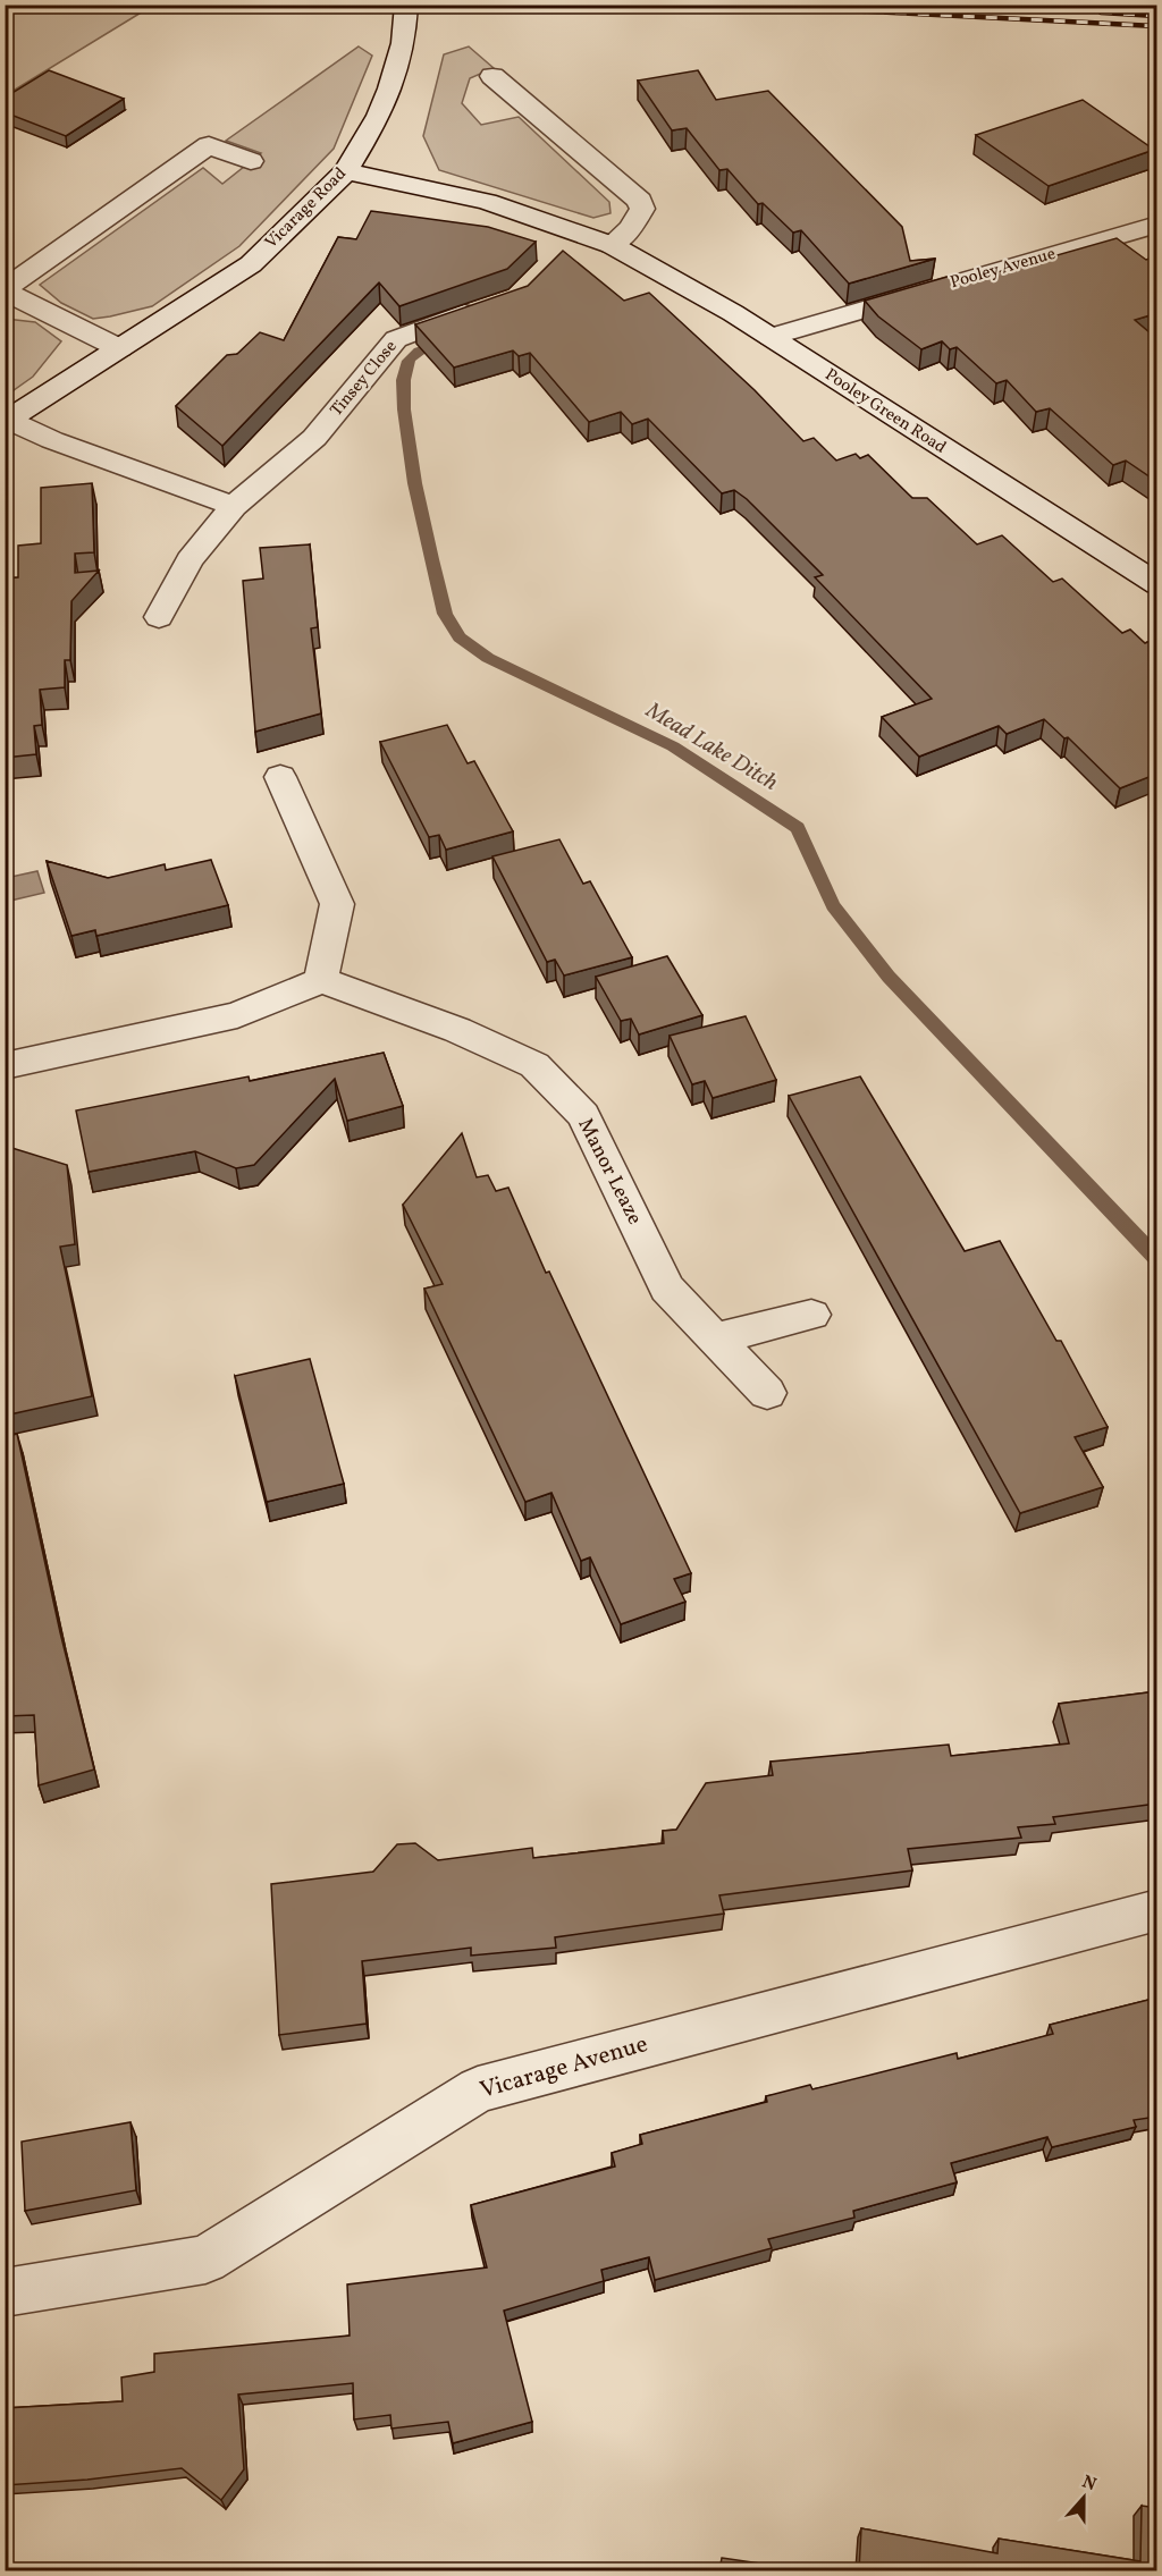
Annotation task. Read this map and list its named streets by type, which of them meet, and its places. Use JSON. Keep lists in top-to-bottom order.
{
  "streets": {
    "street": [
      "Vicarage Road",
      "Pooley Avenue",
      "Tinsey Close",
      "Pooley Green Road",
      "Manor Leaze",
      "Vicarage Avenue"
    ]
  },
  "crossings": [
    ["Vicarage Road", "Pooley Green Road"],
    ["Pooley Avenue", "Pooley Green Road"]
  ],
  "water": ["Mead Lake Ditch"],
  "north": "top"
}
